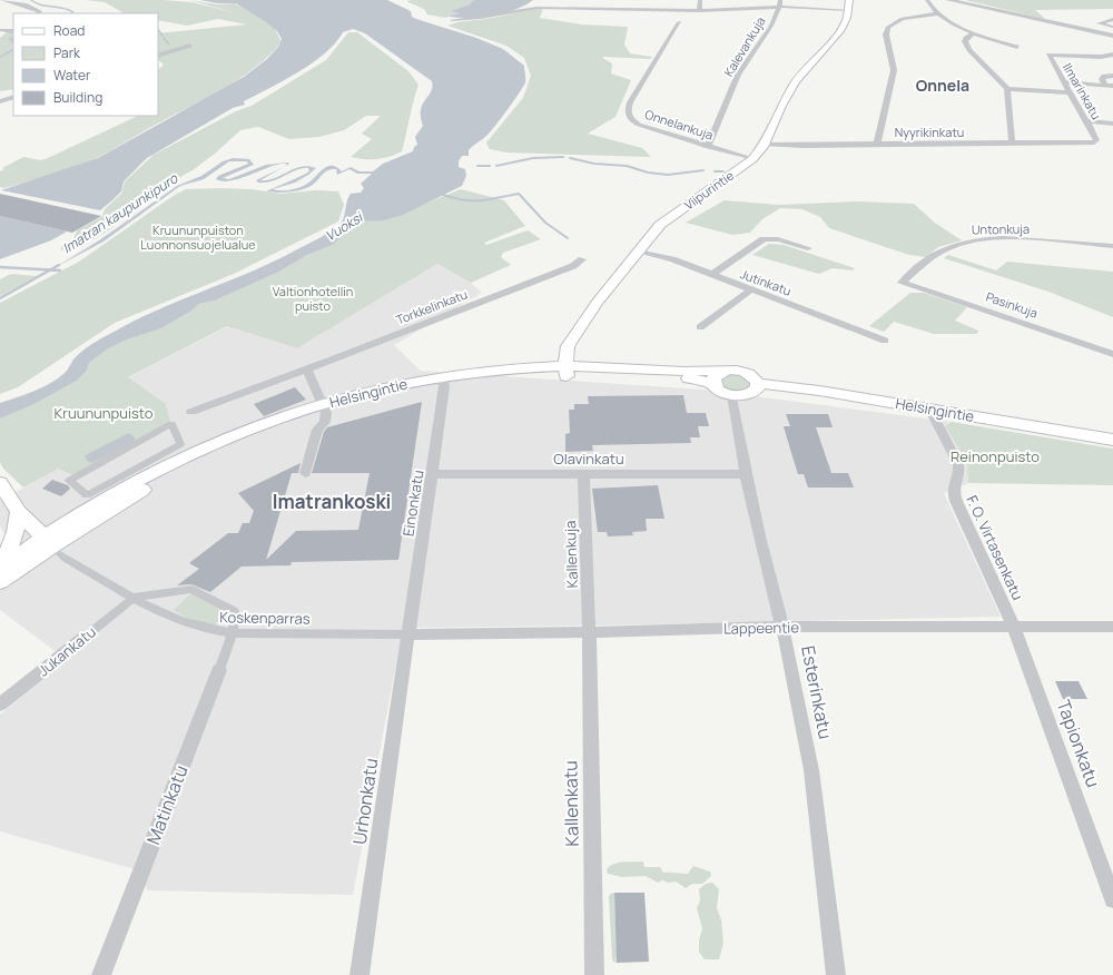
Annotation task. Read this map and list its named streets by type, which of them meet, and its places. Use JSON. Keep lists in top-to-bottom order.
{
  "streets": {
    "main road": ["Viipurintie", "Helsingintie"],
    "street": [
      "Kalevankuja",
      "Ilmarinkatu",
      "Onnelankuja",
      "Nyyrikinkatu",
      "Untonkuja",
      "Jutinkatu",
      "Pasinkuja",
      "Torkkelinkatu",
      "Olavinkatu",
      "Einonkatu",
      "F. O. Virtasenkatu",
      "Kallenkuja",
      "Koskenparras",
      "Lappeentie",
      "Jukankatu",
      "Esterinkatu",
      "Tapionkatu",
      "Urhonkatu",
      "Kallenkatu",
      "Matinkatu"
    ]
  },
  "crossings": [
    ["Kalevankuja", "Onnelankuja"],
    ["Ilmarinkatu", "Nyyrikinkatu"],
    ["Onnelankuja", "Viipurintie"],
    ["Nyyrikinkatu", "Viipurintie"],
    ["Viipurintie", "Jutinkatu"],
    ["Viipurintie", "Helsingintie"],
    ["Untonkuja", "Pasinkuja"],
    ["Helsingintie", "Einonkatu"],
    ["Helsingintie", "F. O. Virtasenkatu"],
    ["Helsingintie", "Koskenparras"],
    ["Helsingintie", "Esterinkatu"],
    ["Olavinkatu", "Einonkatu"],
    ["Olavinkatu", "Kallenkuja"],
    ["Olavinkatu", "Esterinkatu"],
    ["Einonkatu", "Koskenparras"],
    ["Einonkatu", "Lappeentie"],
    ["Einonkatu", "Urhonkatu"],
    ["F. O. Virtasenkatu", "Lappeentie"],
    ["F. O. Virtasenkatu", "Tapionkatu"],
    ["Kallenkuja", "Lappeentie"],
    ["Kallenkuja", "Kallenkatu"],
    ["Koskenparras", "Lappeentie"],
    ["Koskenparras", "Jukankatu"],
    ["Koskenparras", "Urhonkatu"],
    ["Koskenparras", "Matinkatu"],
    ["Lappeentie", "Esterinkatu"],
    ["Lappeentie", "Tapionkatu"],
    ["Lappeentie", "Urhonkatu"],
    ["Lappeentie", "Kallenkatu"],
    ["Jukankatu", "Matinkatu"]
  ],
  "districts": ["Onnela", "Imatrankoski"],
  "water": ["Imatran kaupunkipuro", "Vuoksi"],
  "parks": [
    "Kruununpuiston Luonnonsuojelualue",
    "Valtionhotellin puisto",
    "Kruununpuisto",
    "Reinonpuisto"
  ],
  "legend": [
    "Road",
    "Park",
    "Water",
    "Building"
  ]
}
